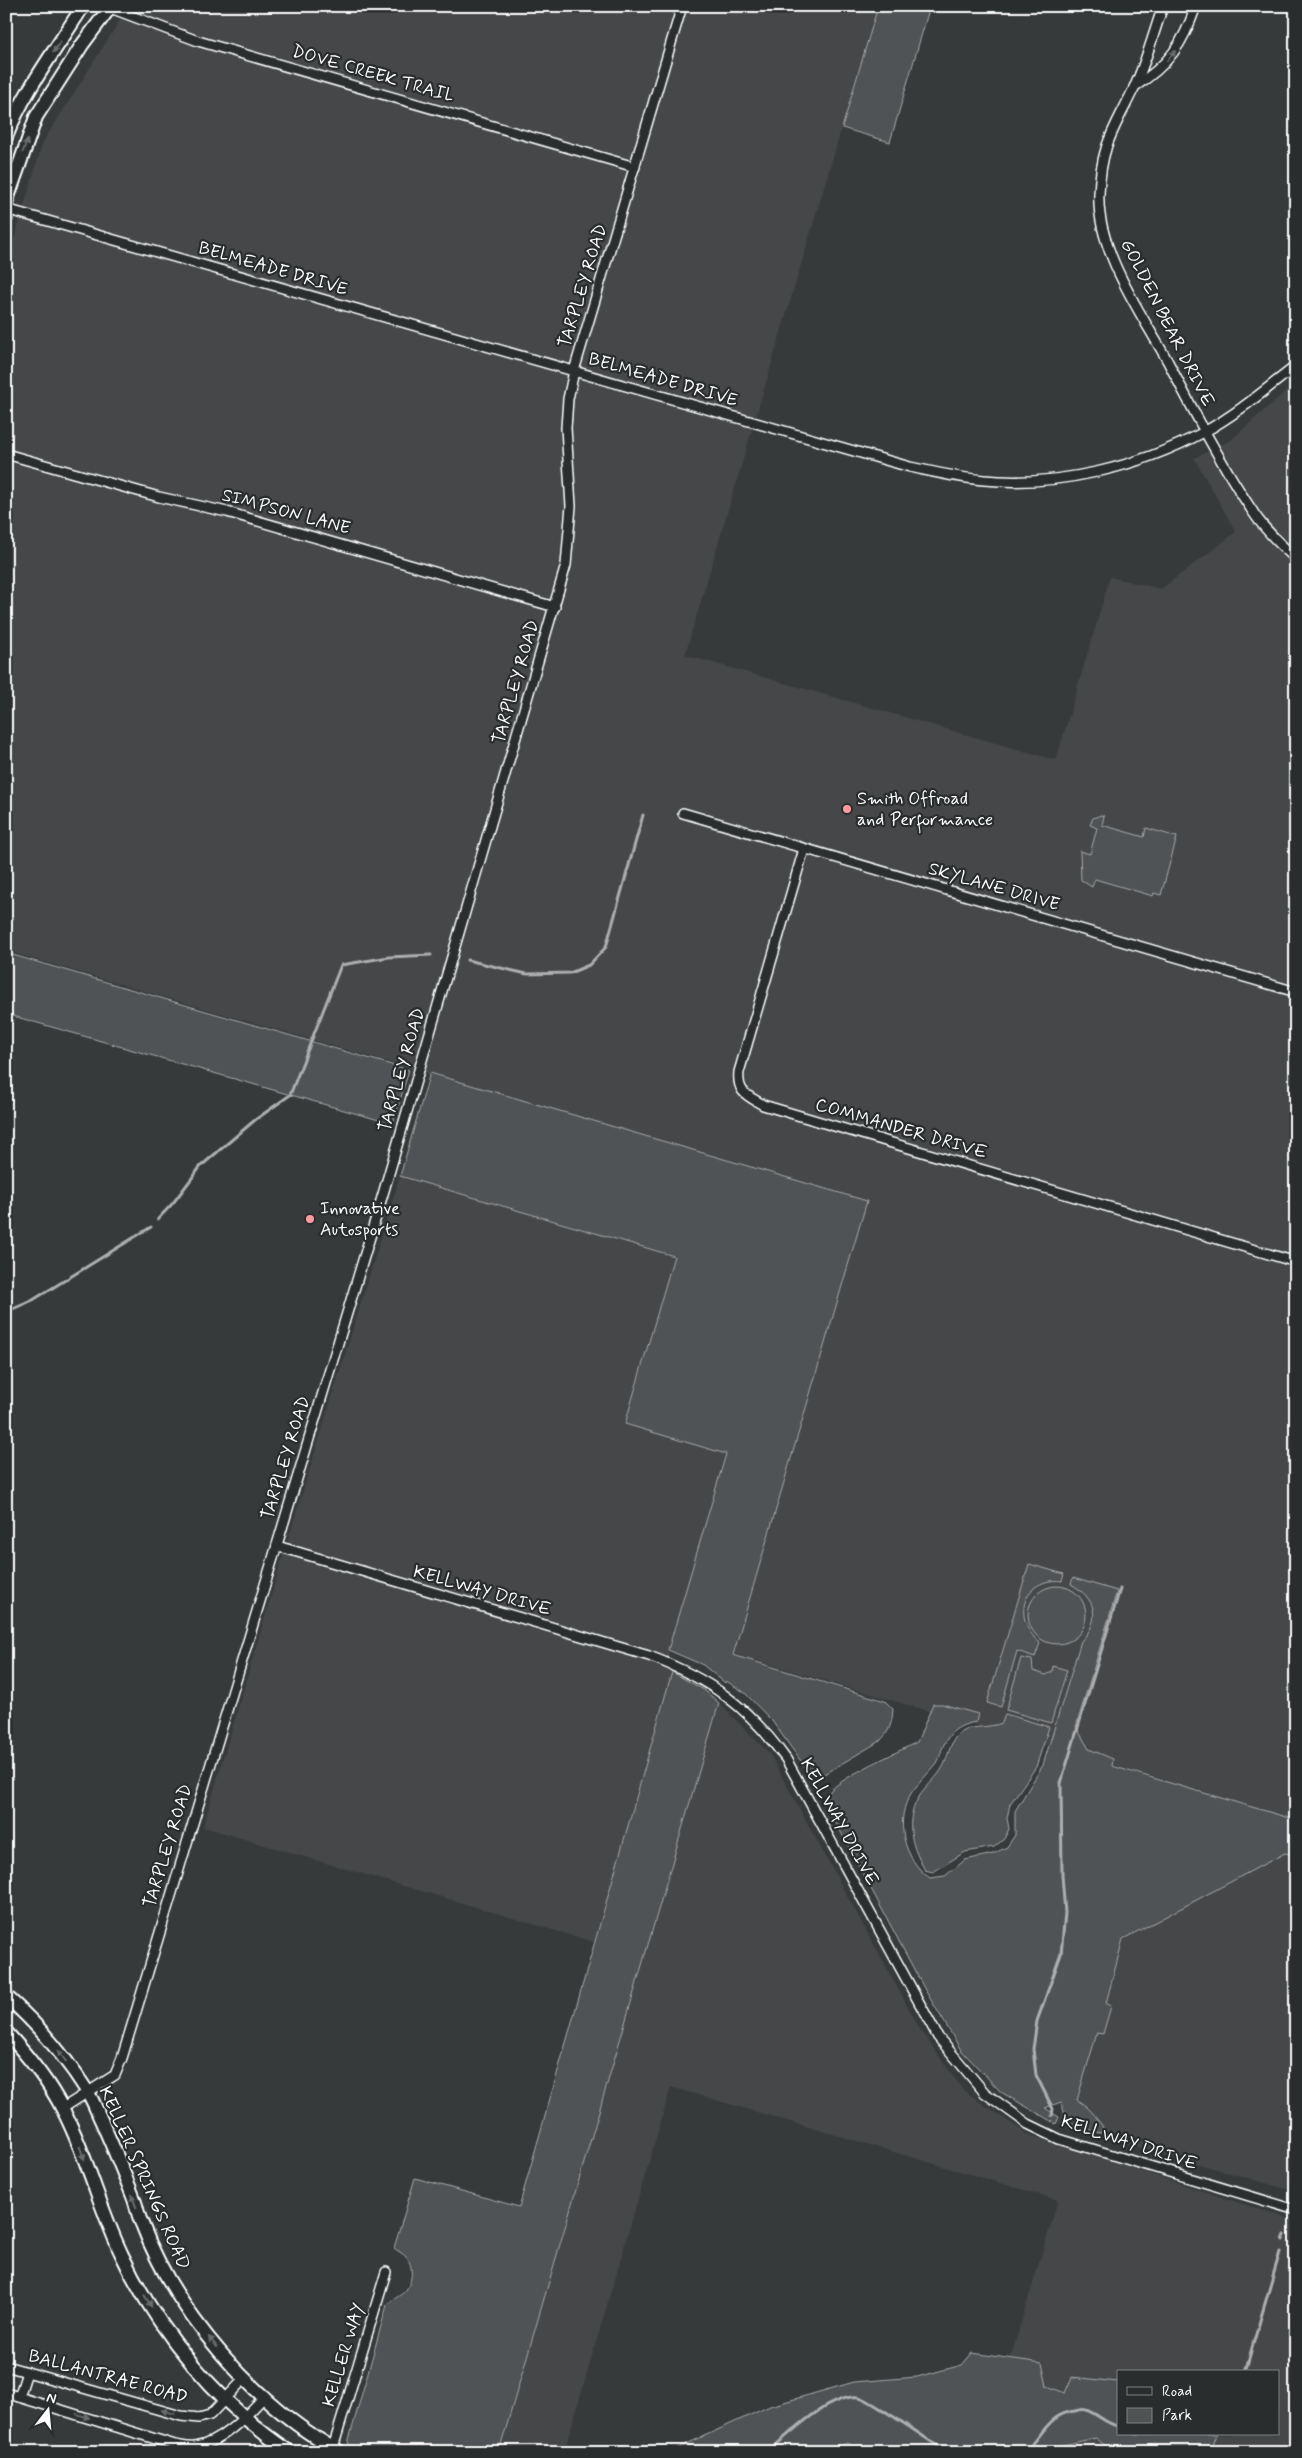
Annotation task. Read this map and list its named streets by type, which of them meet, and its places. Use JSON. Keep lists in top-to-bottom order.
{
  "streets": {
    "main road": ["KELLER SPRINGS ROAD"],
    "street": [
      "DOVE CREEK TRAIL",
      "BELMEADE DRIVE",
      "TARPLEY ROAD",
      "GOLDEN BEAR DRIVE",
      "SIMPSON LANE",
      "SKYLANE DRIVE",
      "COMMANDER DRIVE",
      "KELLWAY DRIVE",
      "KELLER WAY",
      "BALLANTRAE ROAD"
    ]
  },
  "crossings": [
    ["DOVE CREEK TRAIL", "TARPLEY ROAD"],
    ["BELMEADE DRIVE", "TARPLEY ROAD"],
    ["BELMEADE DRIVE", "GOLDEN BEAR DRIVE"],
    ["TARPLEY ROAD", "SIMPSON LANE"],
    ["TARPLEY ROAD", "KELLWAY DRIVE"],
    ["TARPLEY ROAD", "KELLER SPRINGS ROAD"],
    ["SKYLANE DRIVE", "COMMANDER DRIVE"],
    ["KELLER SPRINGS ROAD", "KELLER WAY"],
    ["KELLER SPRINGS ROAD", "BALLANTRAE ROAD"]
  ],
  "places": ["Smith Offroad and Performance", "Innovative Autosports"],
  "legend": ["Road", "Park"],
  "north": "top"
}
